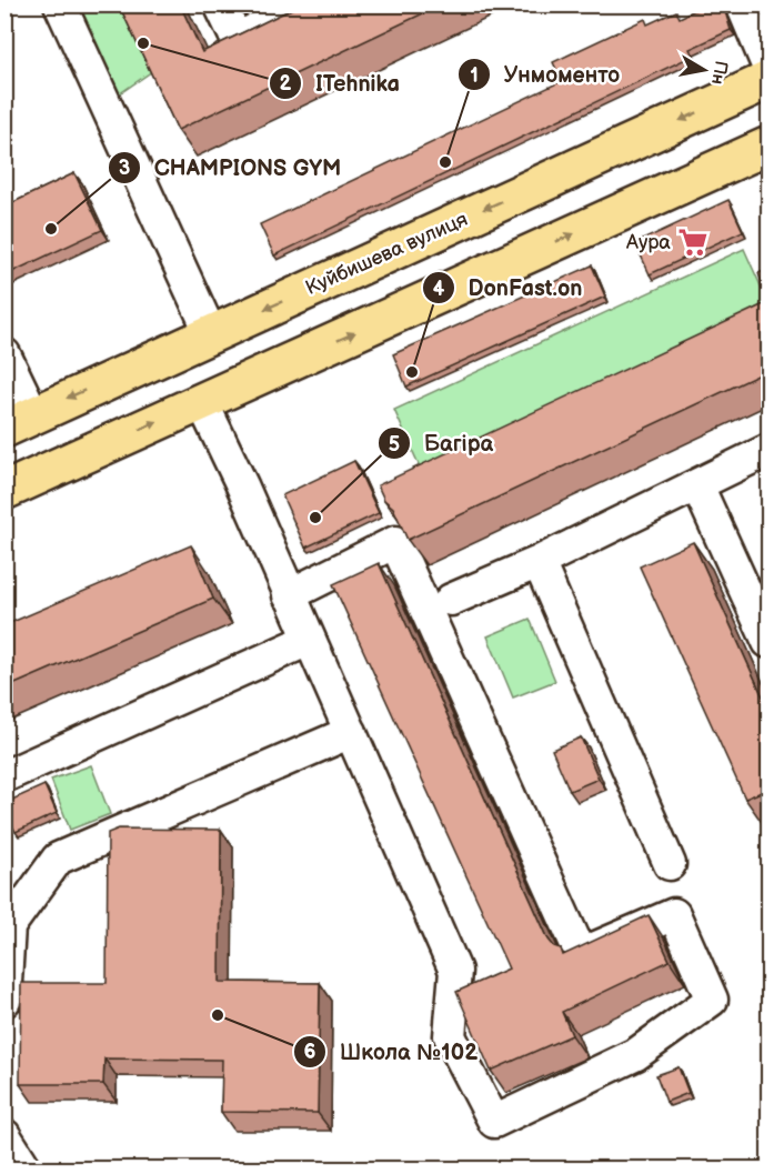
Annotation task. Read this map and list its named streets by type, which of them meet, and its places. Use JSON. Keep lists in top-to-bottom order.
{
  "streets": {
    "main road": ["Куйбишева вулиця"]
  },
  "places": {
    "other": [
      "ITehnika",
      "Унмоменто",
      "CHAMPIONS GYM",
      "DonFast.on",
      "Багіра",
      "Школа №102"
    ],
    "supermarket": ["Аура"]
  },
  "north": "right"
}
